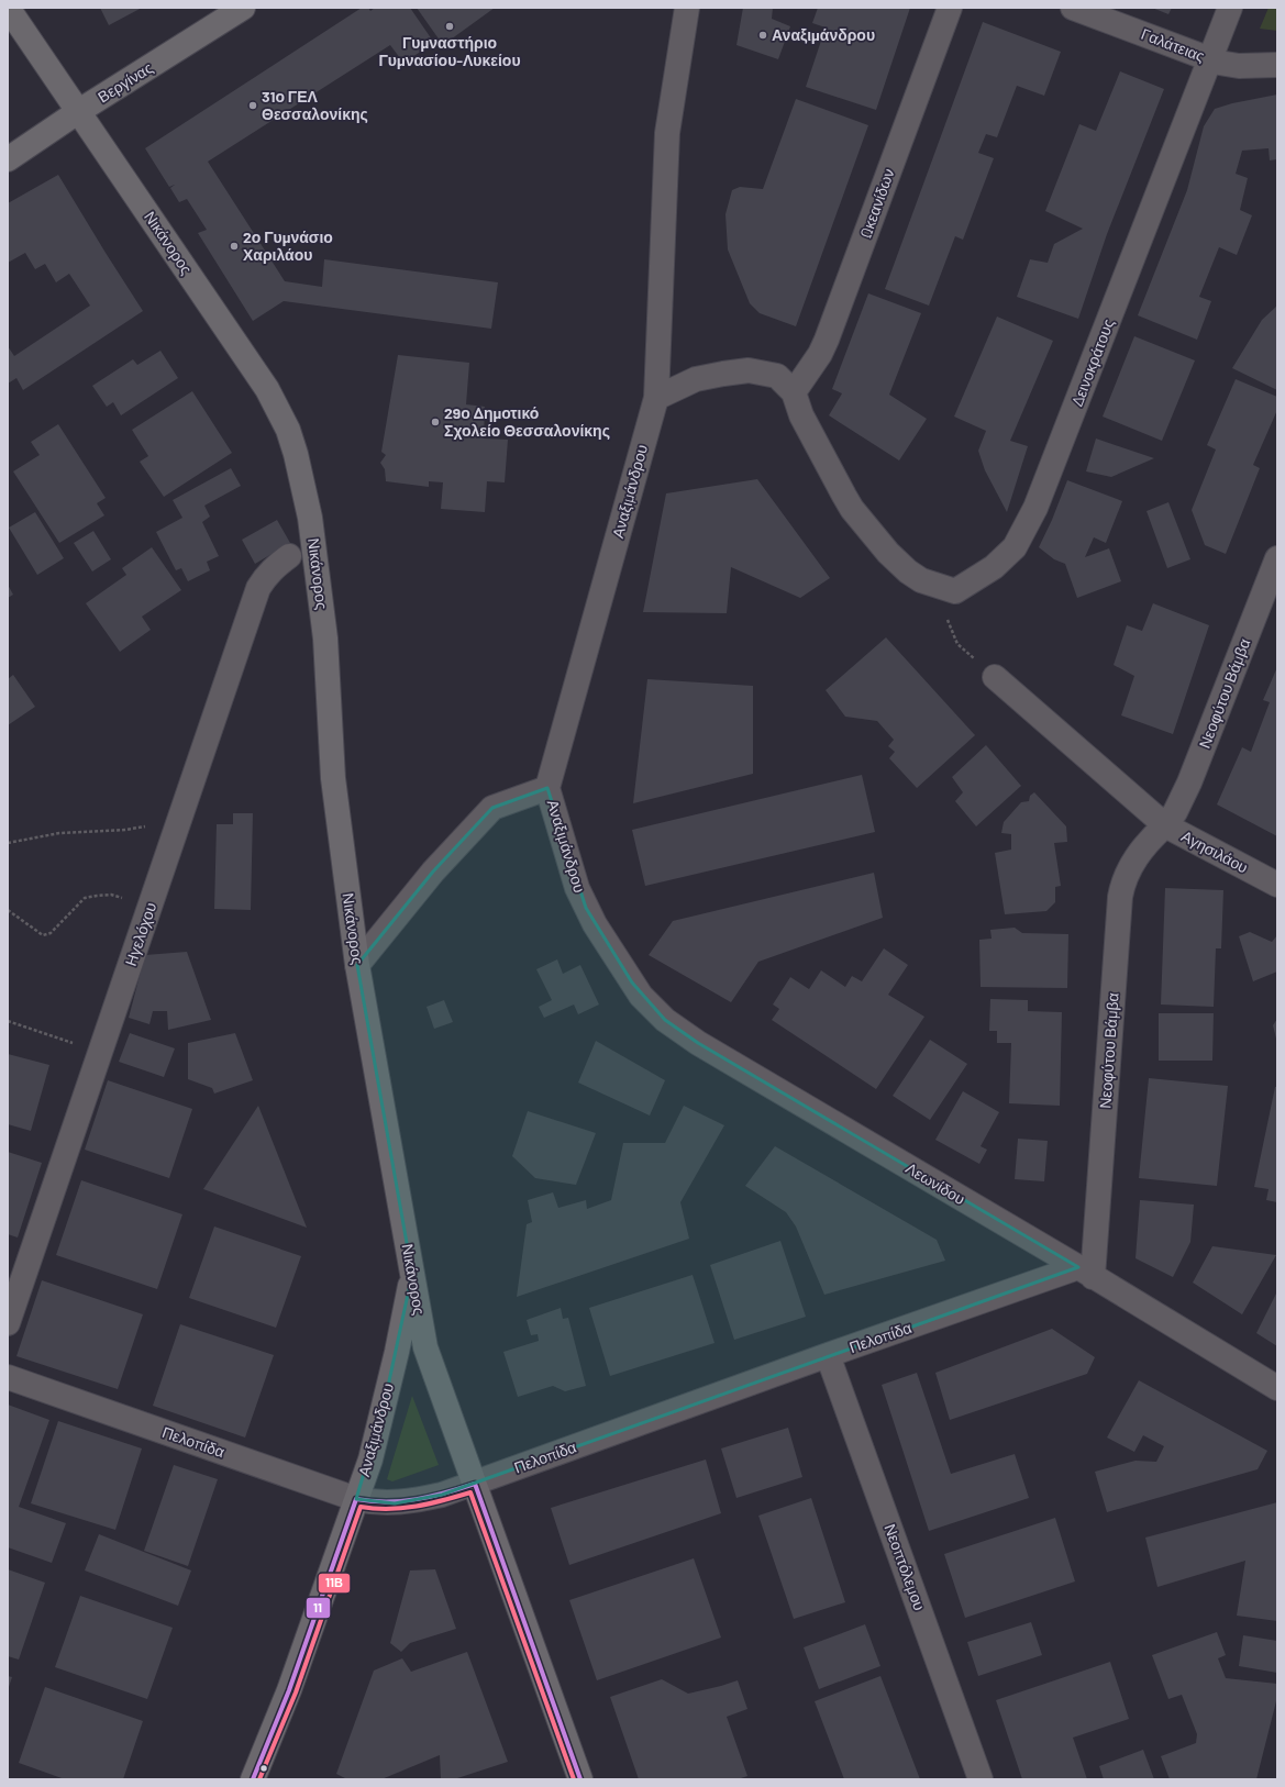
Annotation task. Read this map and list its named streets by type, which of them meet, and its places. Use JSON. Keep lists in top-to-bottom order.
{
  "streets": {
    "street": [
      "Γαλάτειας",
      "Βεργίνας",
      "Ωκεανίδων",
      "Νικάνορος",
      "Δεινοκράτους",
      "Αναξιμάνδρου",
      "Νεοφύτου Βάμβα",
      "Αγησιλάου",
      "Ηγελόχου",
      "Λεωνίδου",
      "Πελοπίδα",
      "Νεοπτόλεμου"
    ]
  },
  "crossings": [
    ["Γαλάτειας", "Δεινοκράτους"],
    ["Βεργίνας", "Νικάνορος"],
    ["Νικάνορος", "Αναξιμάνδρου"],
    ["Νικάνορος", "Πελοπίδα"],
    ["Αναξιμάνδρου", "Λεωνίδου"],
    ["Αναξιμάνδρου", "Πελοπίδα"],
    ["Νεοφύτου Βάμβα", "Αγησιλάου"],
    ["Νεοφύτου Βάμβα", "Λεωνίδου"],
    ["Νεοφύτου Βάμβα", "Πελοπίδα"],
    ["Λεωνίδου", "Πελοπίδα"],
    ["Πελοπίδα", "Νεοπτόλεμου"]
  ],
  "places": [
    "Γυμναστήριο Γυμνασίου-Λυκείου",
    "Αναξιμάνδρου",
    "31ο ΓΕΛ Θεσσαλονίκης",
    "2ο Γυμνάσιο Χαριλάου",
    "29ο Δημοτικό Σχολείο Θεσσαλονίκης"
  ],
  "lines": ["transit line 11", "transit line 11Β"]
}
